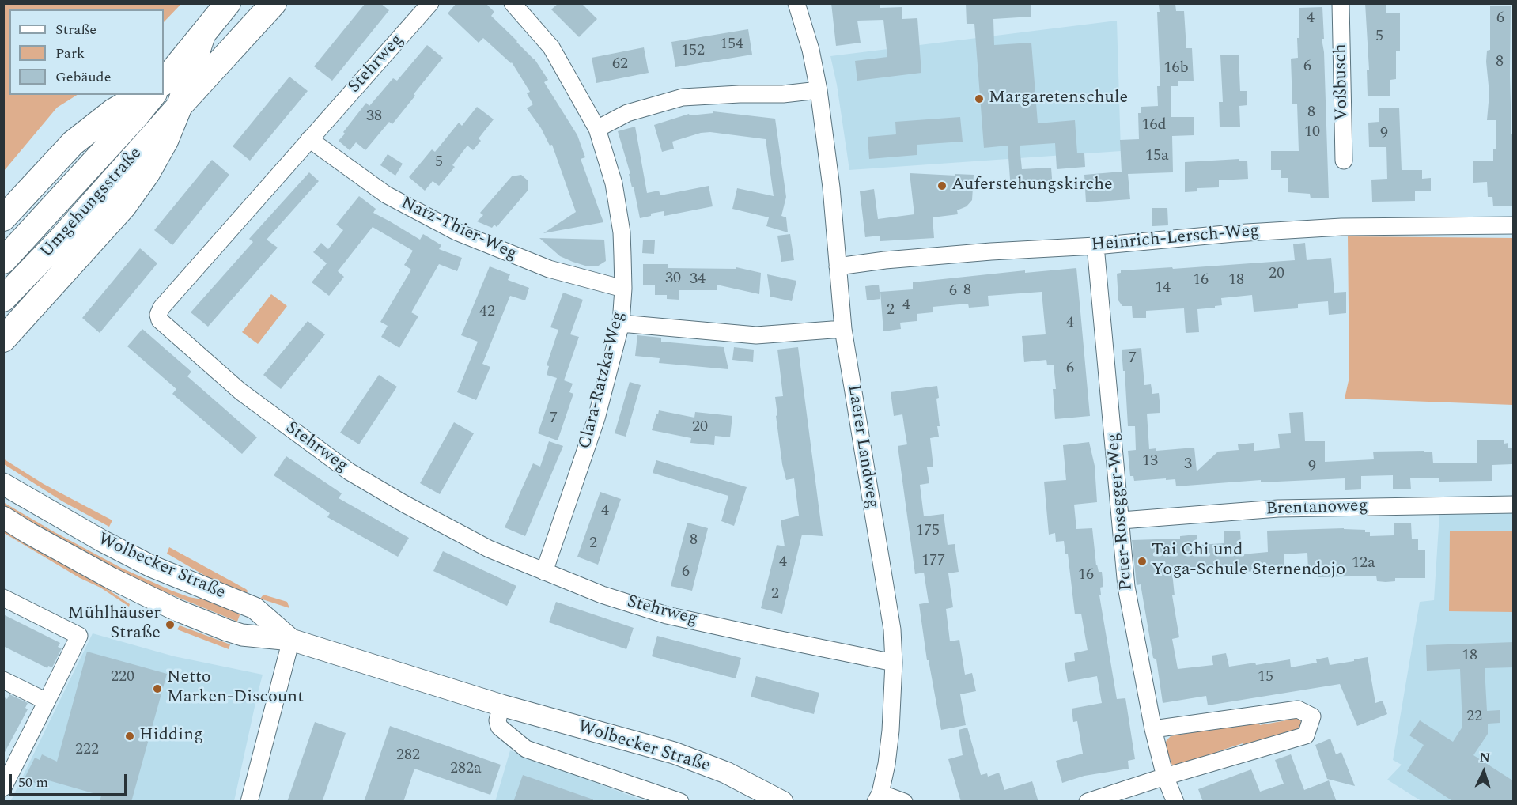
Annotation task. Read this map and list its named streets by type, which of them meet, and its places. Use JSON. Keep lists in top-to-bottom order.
{
  "streets": {
    "highway": ["Umgehungsstraße"],
    "main road": ["Wolbecker Straße"],
    "street": [
      "Stehrweg",
      "Voßbusch",
      "Natz-Thier-Weg",
      "Heinrich-Lersch-Weg",
      "Clara-Ratzka-Weg",
      "Laerer Landweg",
      "Brentanoweg",
      "Peter-Rosegger-Weg"
    ]
  },
  "crossings": [
    ["Stehrweg", "Natz-Thier-Weg"],
    ["Stehrweg", "Clara-Ratzka-Weg"],
    ["Stehrweg", "Laerer Landweg"],
    ["Natz-Thier-Weg", "Clara-Ratzka-Weg"],
    ["Heinrich-Lersch-Weg", "Laerer Landweg"],
    ["Heinrich-Lersch-Weg", "Peter-Rosegger-Weg"],
    ["Brentanoweg", "Peter-Rosegger-Weg"]
  ],
  "places": [
    "Margaretenschule",
    "Auferstehungskirche",
    "Tai Chi und Yoga-Schule Sternendojo",
    "Mühlhäuser Straße",
    "Netto Marken-Discount",
    "Hidding"
  ],
  "house_numbers": [
    "4",
    "6",
    "5",
    "154",
    "152",
    "8",
    "62",
    "6",
    "16b",
    "8",
    "38",
    "16d",
    "10",
    "9",
    "15a",
    "5",
    "20",
    "30",
    "34",
    "16",
    "18",
    "14",
    "8",
    "6",
    "4",
    "2",
    "42",
    "4",
    "7",
    "6",
    "7",
    "20",
    "13",
    "3",
    "9",
    "4",
    "175",
    "8",
    "2",
    "177",
    "4",
    "12a",
    "6",
    "16",
    "2",
    "18",
    "220",
    "15",
    "22",
    "222",
    "282",
    "282a"
  ],
  "legend": ["Straße", "Park", "Gebäude"],
  "scale_bar": "50 m",
  "north": "top"
}
